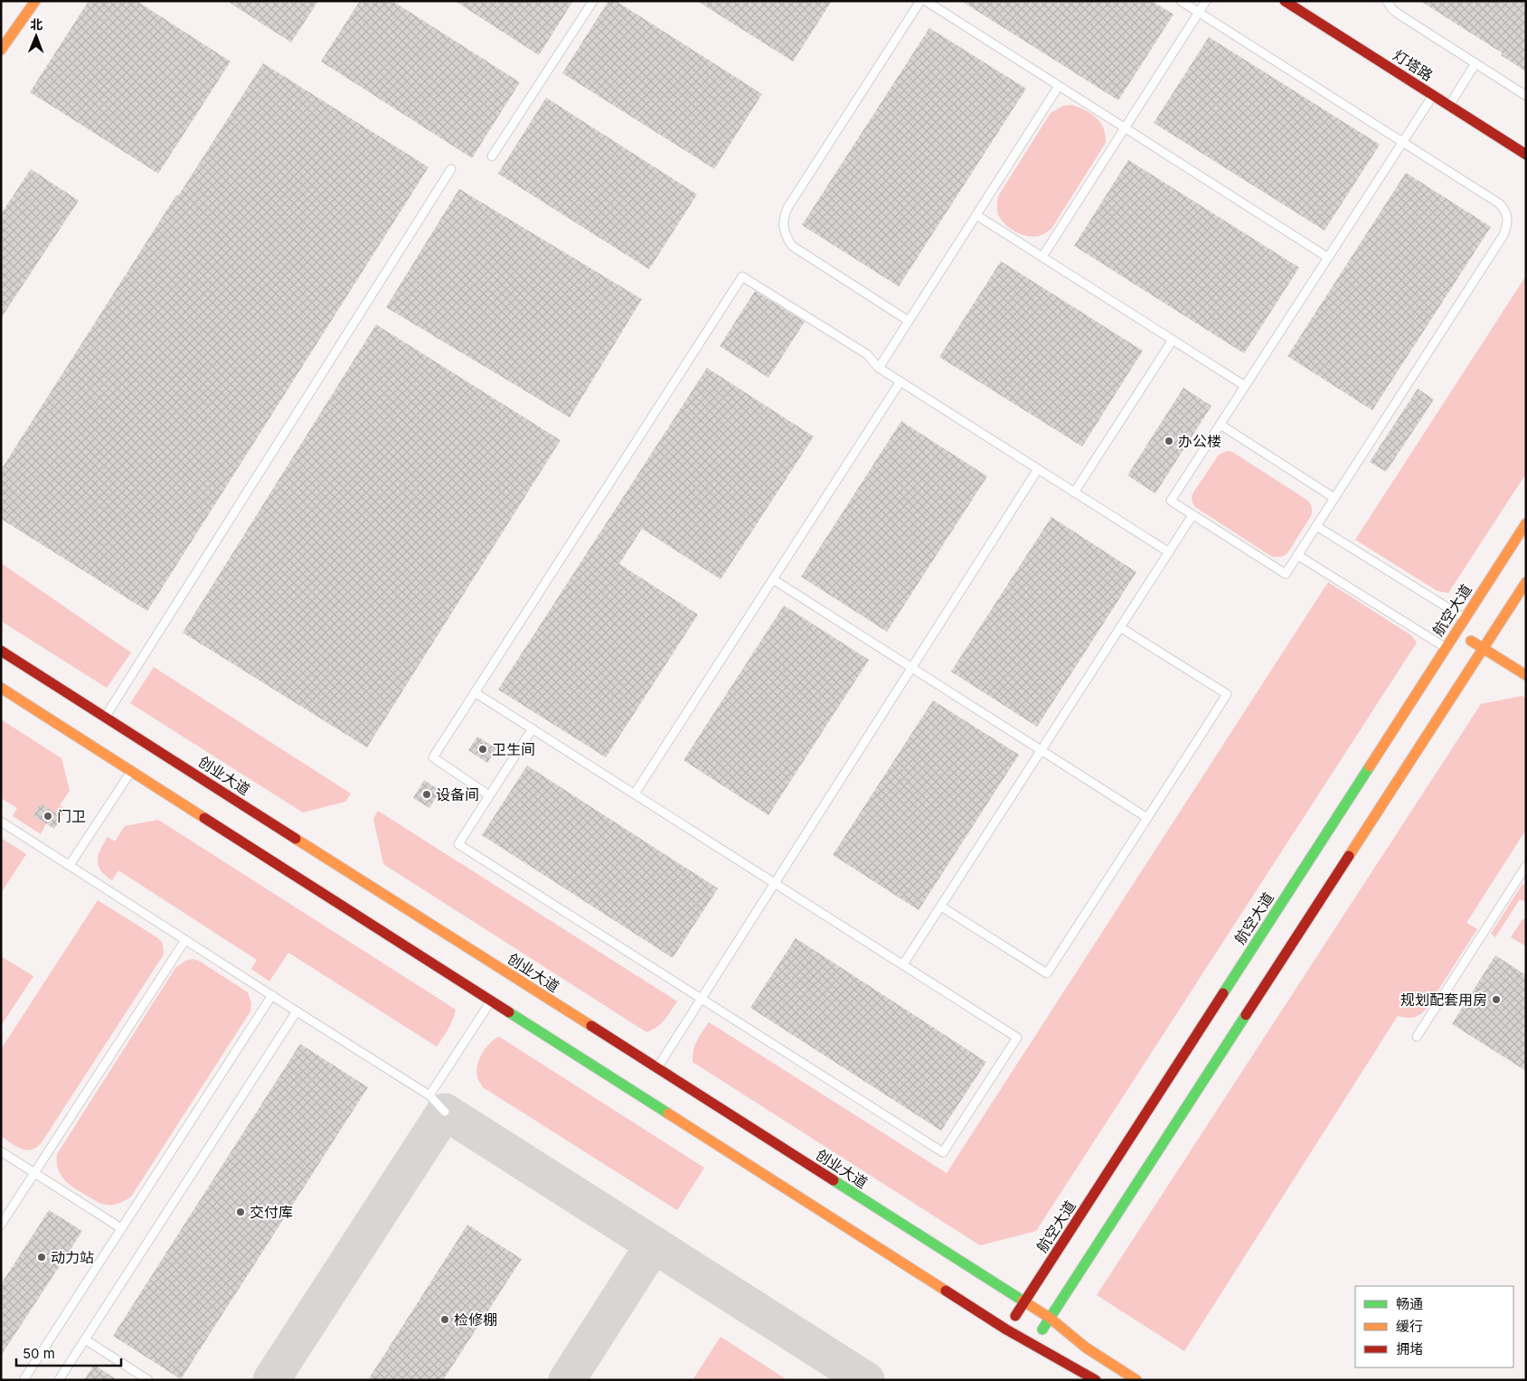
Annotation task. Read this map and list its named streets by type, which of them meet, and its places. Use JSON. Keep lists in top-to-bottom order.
{
  "streets": {
    "main road": ["灯塔路", "航空大道", "创业大道"]
  },
  "crossings": [
    ["航空大道", "创业大道"]
  ],
  "places": [
    "办公楼",
    "卫生间",
    "设备间",
    "门卫",
    "规划配套用房",
    "交付库",
    "动力站",
    "检修棚"
  ],
  "legend": ["畅通", "缓行", "拥堵"],
  "scale_bar": "50 m",
  "north": "top"
}
